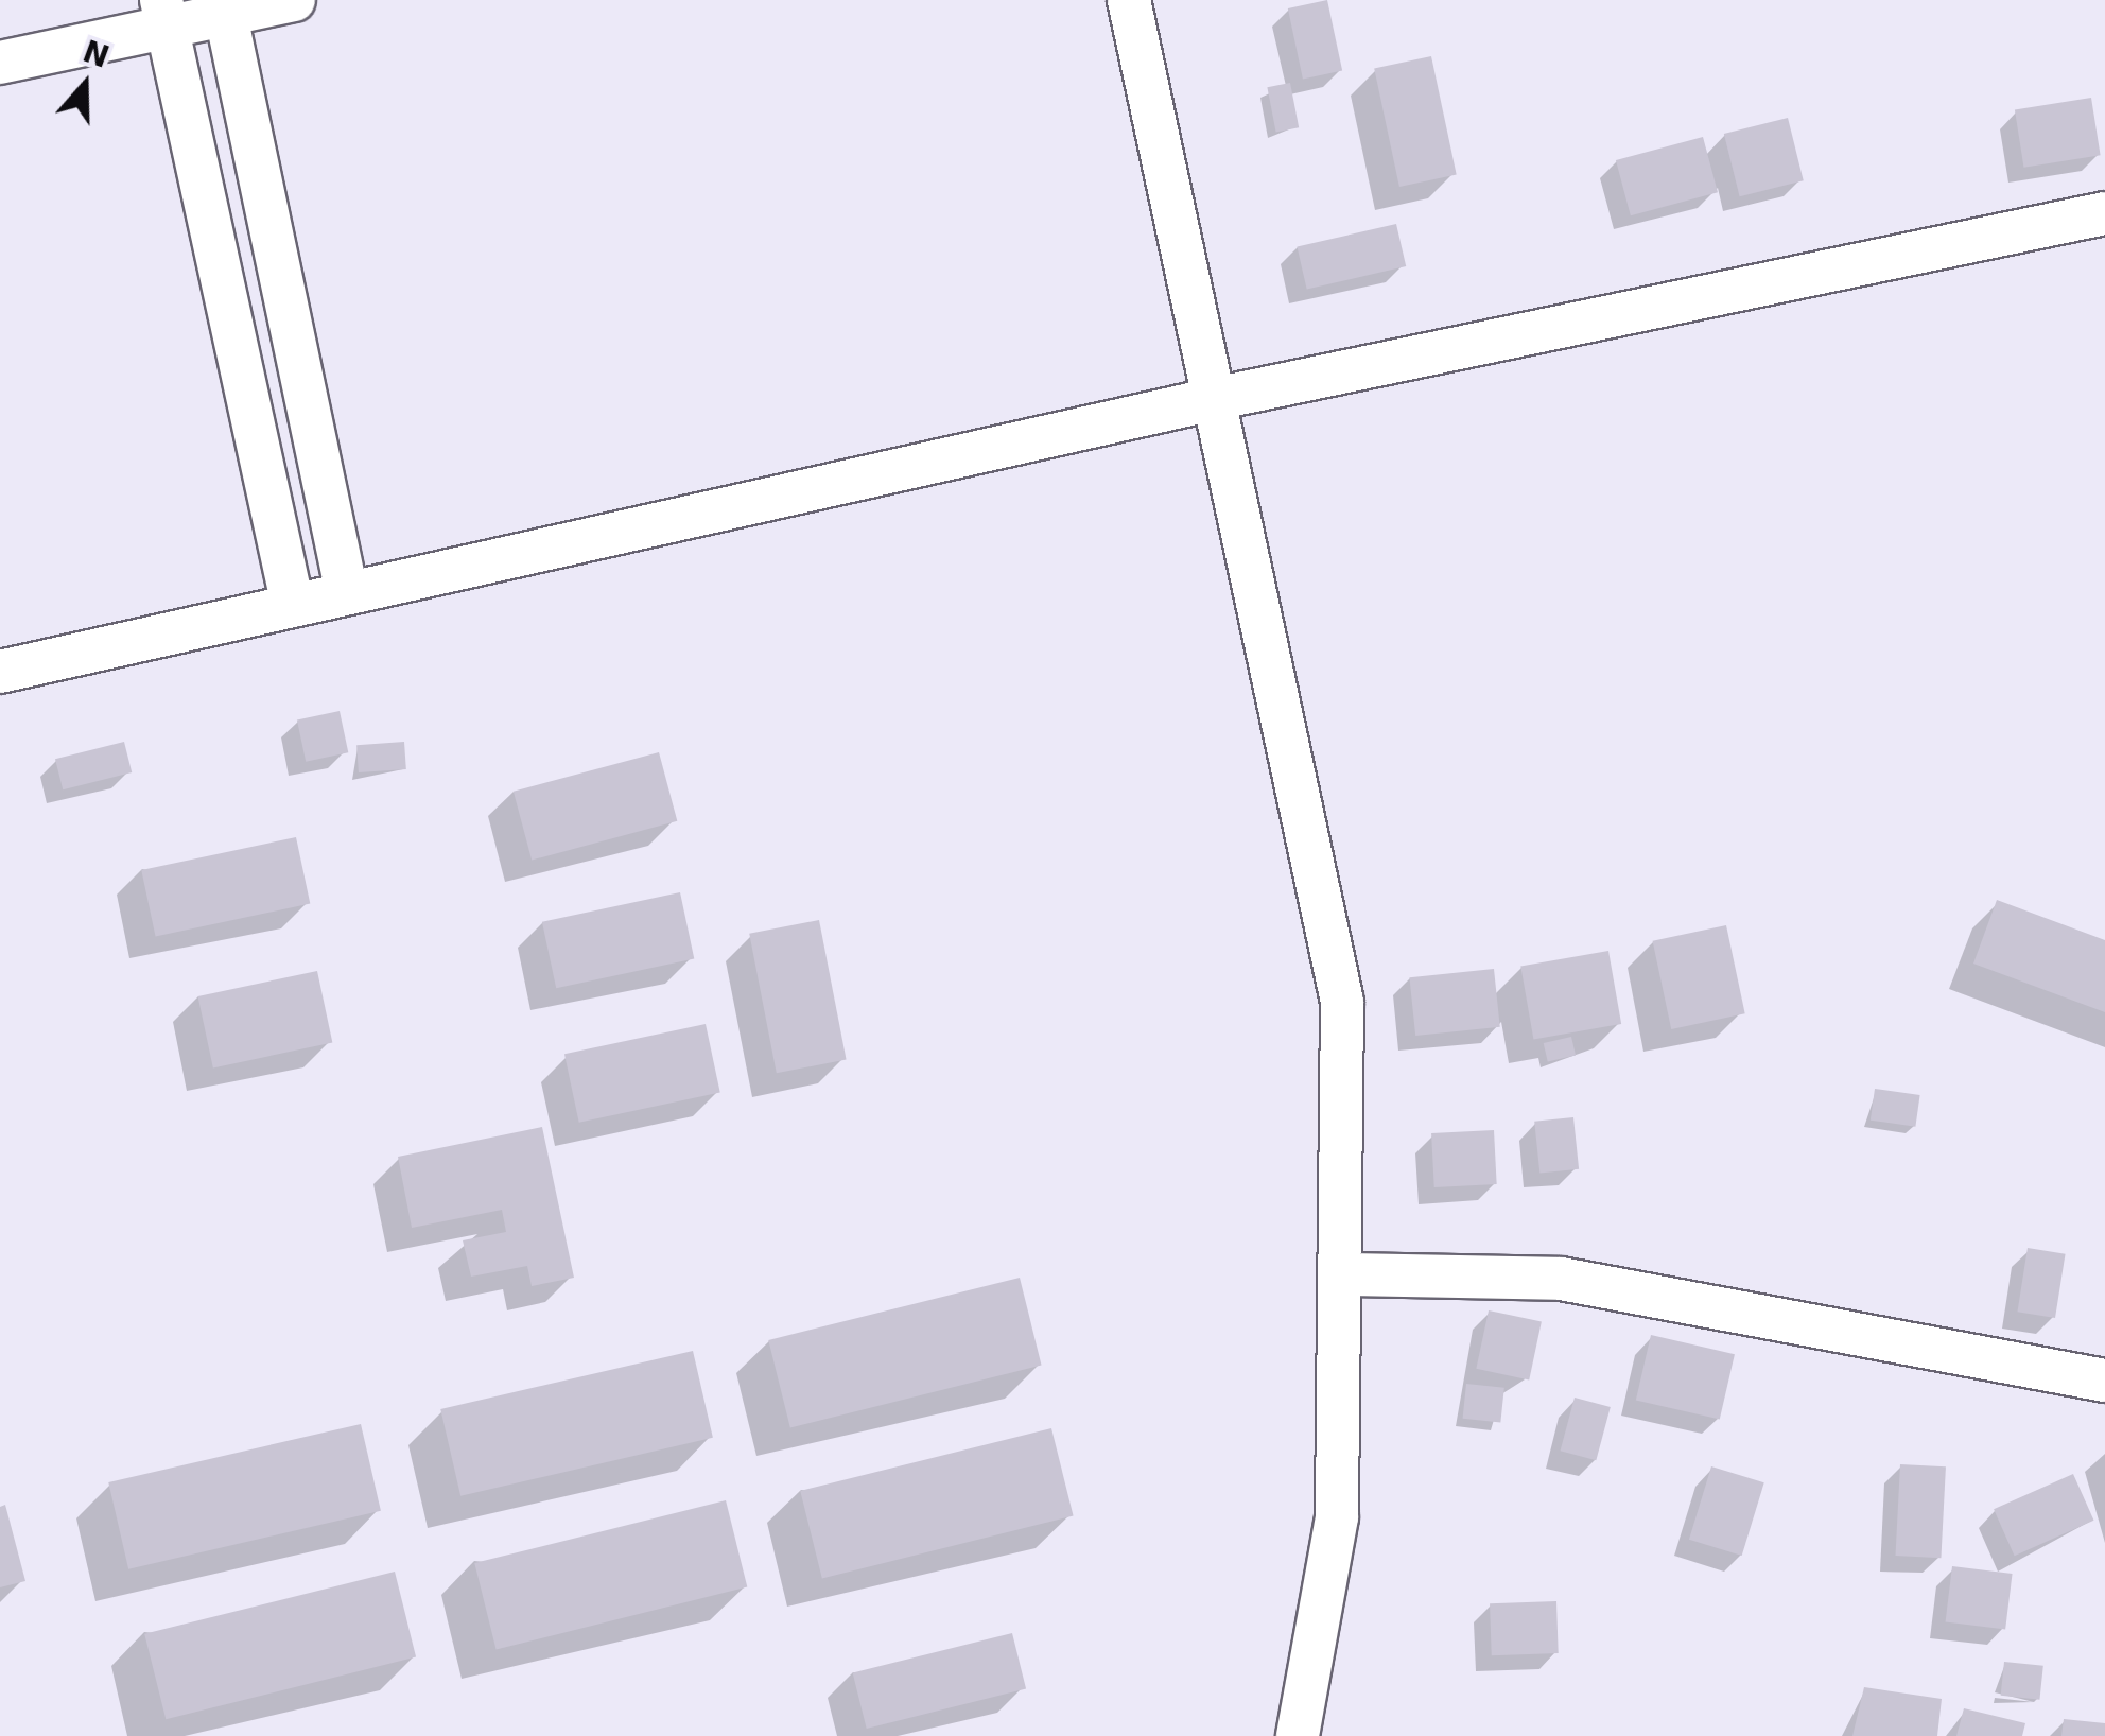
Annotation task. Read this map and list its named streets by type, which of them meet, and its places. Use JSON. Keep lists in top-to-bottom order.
{
  "north": "top"
}
